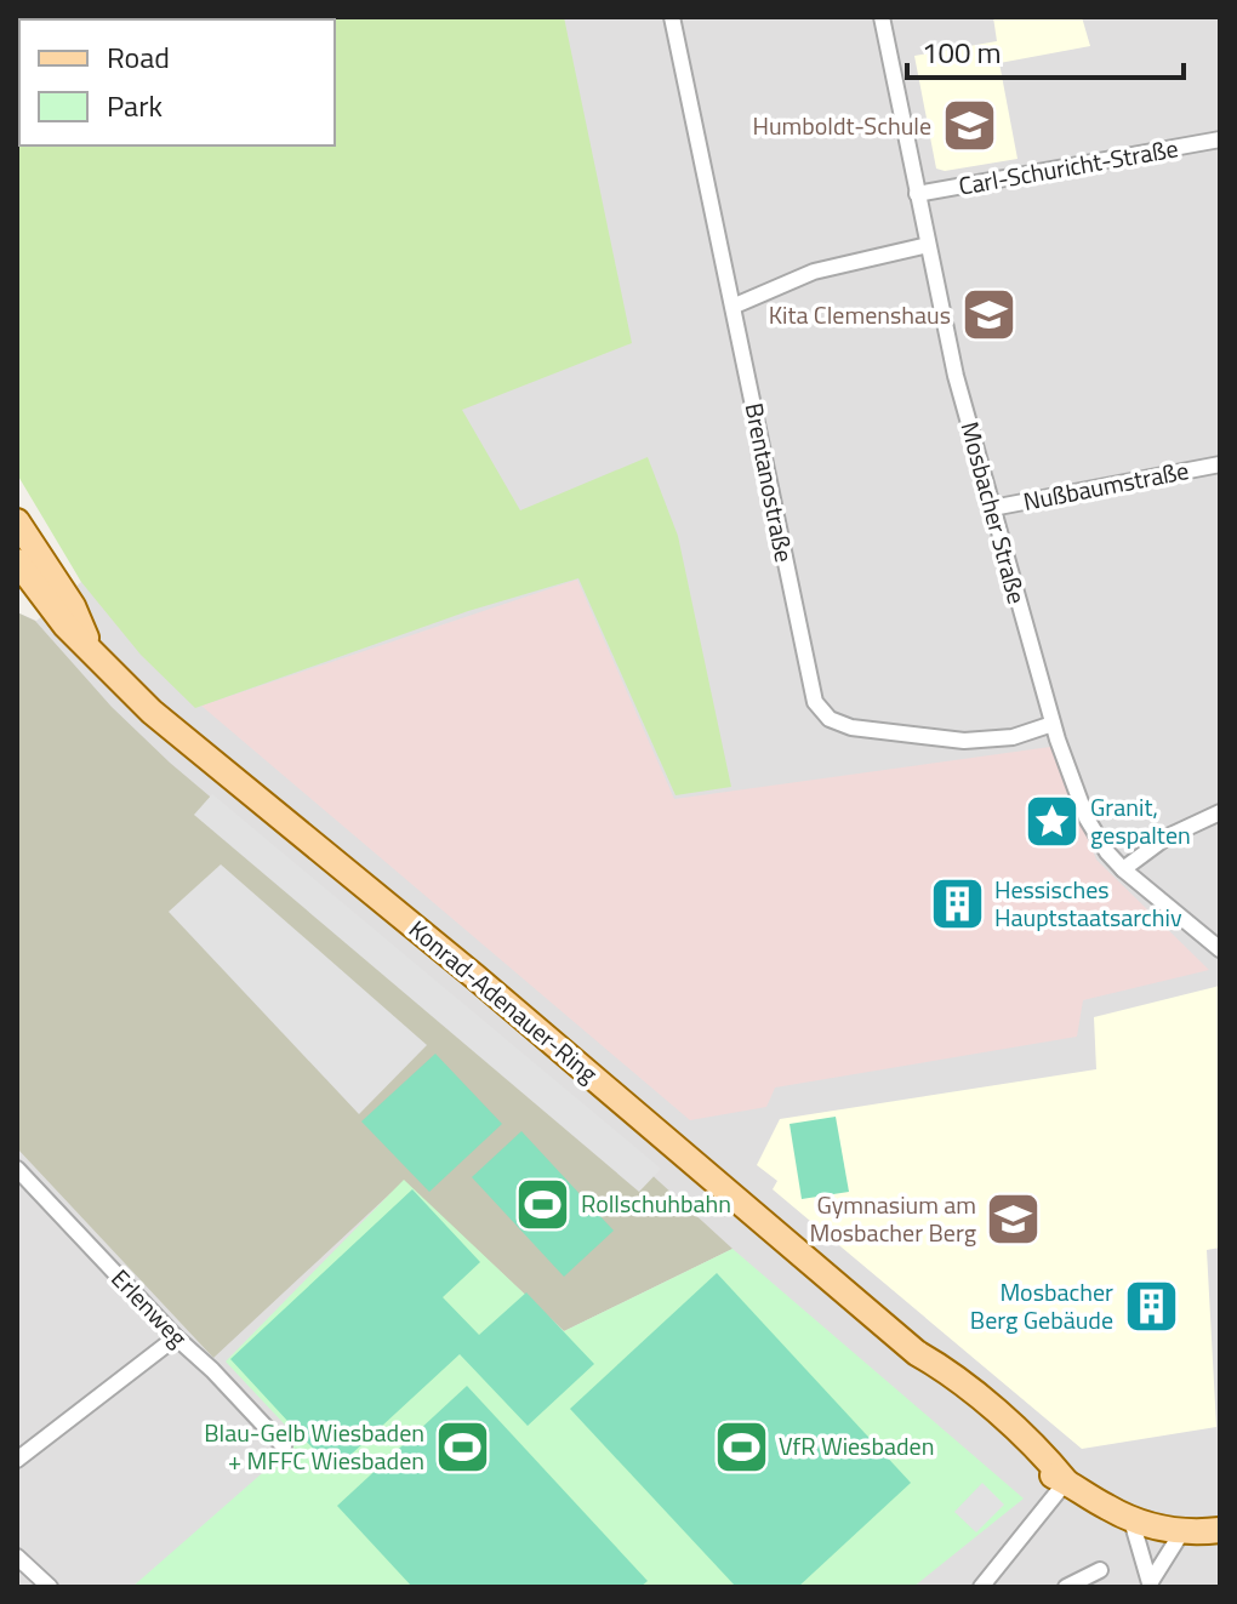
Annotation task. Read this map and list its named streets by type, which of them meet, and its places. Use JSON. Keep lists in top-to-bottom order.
{
  "streets": {
    "main road": ["Konrad-Adenauer-Ring"],
    "street": [
      "Carl-Schuricht-Straße",
      "Brentanostraße",
      "Nußbaumstraße",
      "Mosbacher Straße",
      "Erlenweg"
    ]
  },
  "crossings": [
    ["Carl-Schuricht-Straße", "Mosbacher Straße"],
    ["Brentanostraße", "Mosbacher Straße"],
    ["Nußbaumstraße", "Mosbacher Straße"]
  ],
  "places": {
    "school or university": ["Humboldt-Schule", "Kita Clemenshaus", "Gymnasium am Mosbacher Berg"],
    "place": ["Granit, gespalten"],
    "building": ["Hessisches Hauptstaatsarchiv", "Mosbacher Berg Gebäude"],
    "sports": ["Rollschuhbahn", "Blau-Gelb Wiesbaden + MFFC Wiesbaden", "VfR Wiesbaden"]
  },
  "legend": ["Road", "Park"],
  "scale_bar": "100 m"
}
